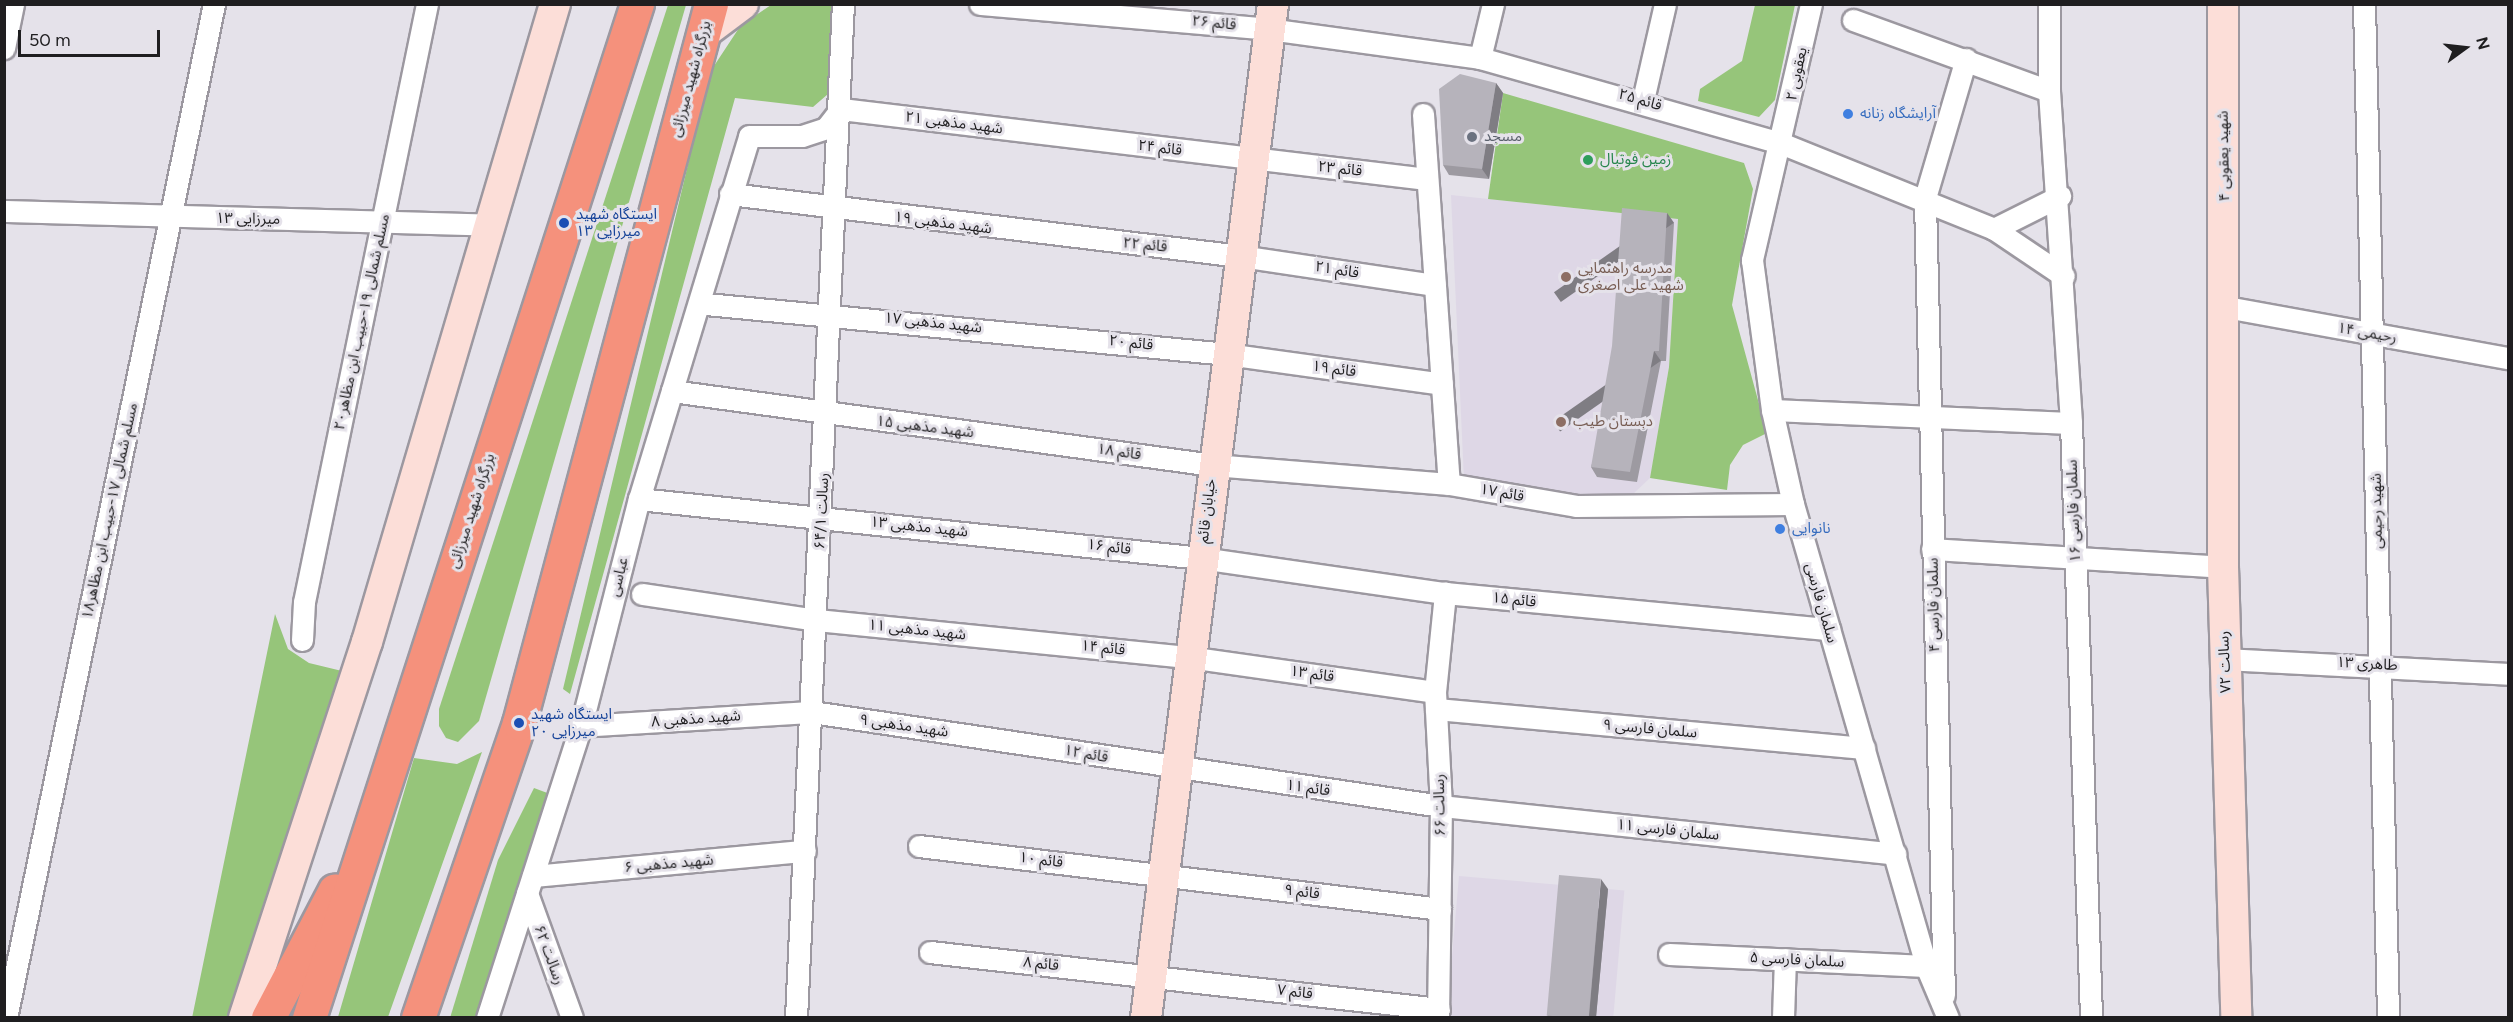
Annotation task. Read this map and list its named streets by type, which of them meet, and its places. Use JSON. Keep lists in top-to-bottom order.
{
  "streets": {
    "highway": ["بزرگراه شهید میرزائی"],
    "street": [
      "قائم ۲۶",
      "یعقوبی ۲",
      "قائم ۲۵",
      "شهید مذهبی ۲۱",
      "قائم ۲۴",
      "شهید یعقوبی ۴",
      "قائم ۲۳",
      "میرزایی ۱۳",
      "شهید مذهبی ۱۹",
      "قائم ۲۲",
      "قائم ۲۱",
      "مسلم شمالی ۱۹-حبیب ابن مظاهر۲۰",
      "شهید مذهبی ۱۷",
      "رحیمی ۱۴",
      "قائم ۲۰",
      "قائم ۱۹",
      "شهید مذهبی ۱۵",
      "قائم ۱۸",
      "قائم ۱۷",
      "مسلم شمالی ۱۷-حبیب ابن مظاهر۱۸",
      "رسالت ۶۴/۱",
      "خیابان قائم",
      "سلمان فارسی ۱۶",
      "شهید رحیمی",
      "شهید مذهبی ۱۳",
      "قائم ۱۶",
      "عباسی",
      "قائم ۱۵",
      "سلمان فارسی",
      "سلمان فارسی ۴",
      "شهید مذهبی ۱۱",
      "قائم ۱۴",
      "رسالت ۷۲",
      "طاهری ۱۳",
      "قائم ۱۳",
      "شهید مذهبی ۸",
      "شهید مذهبی ۹",
      "سلمان فارسی ۹",
      "قائم ۱۲",
      "قائم ۱۱",
      "رسالت ۶۶",
      "سلمان فارسی ۱۱",
      "قائم ۱۰",
      "شهید مذهبی ۶",
      "قائم ۹",
      "رسالت ۶۲",
      "سلمان فارسی ۵",
      "قائم ۸",
      "قائم ۷"
    ]
  },
  "crossings": [
    ["قائم ۲۶", "قائم ۲۵"],
    ["قائم ۲۶", "خیابان قائم"],
    ["یعقوبی ۲", "قائم ۲۵"],
    ["یعقوبی ۲", "سلمان فارسی"],
    ["قائم ۲۵", "خیابان قائم"],
    ["قائم ۲۵", "سلمان فارسی ۱۶"],
    ["قائم ۲۵", "سلمان فارسی"],
    ["قائم ۲۵", "سلمان فارسی ۴"],
    ["شهید مذهبی ۲۱", "قائم ۲۴"],
    ["شهید مذهبی ۲۱", "رسالت ۶۴/۱"],
    ["شهید مذهبی ۲۱", "عباسی"],
    ["قائم ۲۴", "قائم ۲۳"],
    ["قائم ۲۴", "خیابان قائم"],
    ["شهید یعقوبی ۴", "رحیمی ۱۴"],
    ["شهید یعقوبی ۴", "رسالت ۷۲"],
    ["قائم ۲۳", "خیابان قائم"],
    ["میرزایی ۱۳", "مسلم شمالی ۱۹-حبیب ابن مظاهر۲۰"],
    ["میرزایی ۱۳", "مسلم شمالی ۱۷-حبیب ابن مظاهر۱۸"],
    ["شهید مذهبی ۱۹", "قائم ۲۲"],
    ["شهید مذهبی ۱۹", "رسالت ۶۴/۱"],
    ["شهید مذهبی ۱۹", "عباسی"],
    ["قائم ۲۲", "قائم ۲۱"],
    ["قائم ۲۲", "خیابان قائم"],
    ["قائم ۲۱", "خیابان قائم"],
    ["شهید مذهبی ۱۷", "قائم ۲۰"],
    ["شهید مذهبی ۱۷", "رسالت ۶۴/۱"],
    ["رحیمی ۱۴", "شهید رحیمی"],
    ["رحیمی ۱۴", "رسالت ۷۲"],
    ["قائم ۲۰", "قائم ۱۹"],
    ["قائم ۲۰", "خیابان قائم"],
    ["قائم ۱۹", "خیابان قائم"],
    ["شهید مذهبی ۱۵", "قائم ۱۸"],
    ["شهید مذهبی ۱۵", "رسالت ۶۴/۱"],
    ["شهید مذهبی ۱۵", "عباسی"],
    ["قائم ۱۸", "قائم ۱۷"],
    ["قائم ۱۸", "خیابان قائم"],
    ["قائم ۱۷", "خیابان قائم"],
    ["قائم ۱۷", "سلمان فارسی"],
    ["رسالت ۶۴/۱", "شهید مذهبی ۱۳"],
    ["رسالت ۶۴/۱", "عباسی"],
    ["رسالت ۶۴/۱", "شهید مذهبی ۱۱"],
    ["رسالت ۶۴/۱", "شهید مذهبی ۸"],
    ["رسالت ۶۴/۱", "شهید مذهبی ۹"],
    ["رسالت ۶۴/۱", "شهید مذهبی ۶"],
    ["خیابان قائم", "قائم ۱۶"],
    ["خیابان قائم", "قائم ۱۵"],
    ["خیابان قائم", "قائم ۱۴"],
    ["خیابان قائم", "قائم ۱۳"],
    ["خیابان قائم", "قائم ۱۲"],
    ["خیابان قائم", "قائم ۱۱"],
    ["خیابان قائم", "قائم ۱۰"],
    ["خیابان قائم", "قائم ۹"],
    ["خیابان قائم", "قائم ۸"],
    ["خیابان قائم", "قائم ۷"],
    ["شهید رحیمی", "طاهری ۱۳"],
    ["شهید مذهبی ۱۳", "قائم ۱۶"],
    ["شهید مذهبی ۱۳", "عباسی"],
    ["قائم ۱۶", "قائم ۱۵"],
    ["عباسی", "شهید مذهبی ۸"],
    ["عباسی", "شهید مذهبی ۶"],
    ["عباسی", "رسالت ۶۲"],
    ["قائم ۱۵", "سلمان فارسی"],
    ["قائم ۱۵", "رسالت ۶۶"],
    ["سلمان فارسی", "سلمان فارسی ۴"],
    ["سلمان فارسی", "سلمان فارسی ۹"],
    ["سلمان فارسی", "سلمان فارسی ۱۱"],
    ["سلمان فارسی", "سلمان فارسی ۵"],
    ["شهید مذهبی ۱۱", "قائم ۱۴"],
    ["قائم ۱۴", "قائم ۱۳"],
    ["رسالت ۷۲", "طاهری ۱۳"],
    ["قائم ۱۳", "سلمان فارسی ۹"],
    ["قائم ۱۳", "رسالت ۶۶"],
    ["شهید مذهبی ۸", "شهید مذهبی ۹"],
    ["شهید مذهبی ۹", "قائم ۱۲"],
    ["سلمان فارسی ۹", "رسالت ۶۶"],
    ["قائم ۱۲", "قائم ۱۱"],
    ["قائم ۱۱", "رسالت ۶۶"],
    ["قائم ۱۱", "سلمان فارسی ۱۱"],
    ["رسالت ۶۶", "سلمان فارسی ۱۱"],
    ["رسالت ۶۶", "قائم ۹"],
    ["رسالت ۶۶", "قائم ۷"],
    ["قائم ۱۰", "قائم ۹"],
    ["شهید مذهبی ۶", "رسالت ۶۲"],
    ["قائم ۸", "قائم ۷"]
  ],
  "places": [
    "آرایشگاه زنانه",
    "مسجد",
    "زمین فوتبال",
    "ایستگاه شهید میرزایی ۱۳",
    "مدرسه راهنمایی شهید علی اصغری",
    "دبستان طیب",
    "نانوایی",
    "ایستگاه شهید میرزایی ۲۰"
  ],
  "scale_bar": "50 m",
  "north": "right"
}
